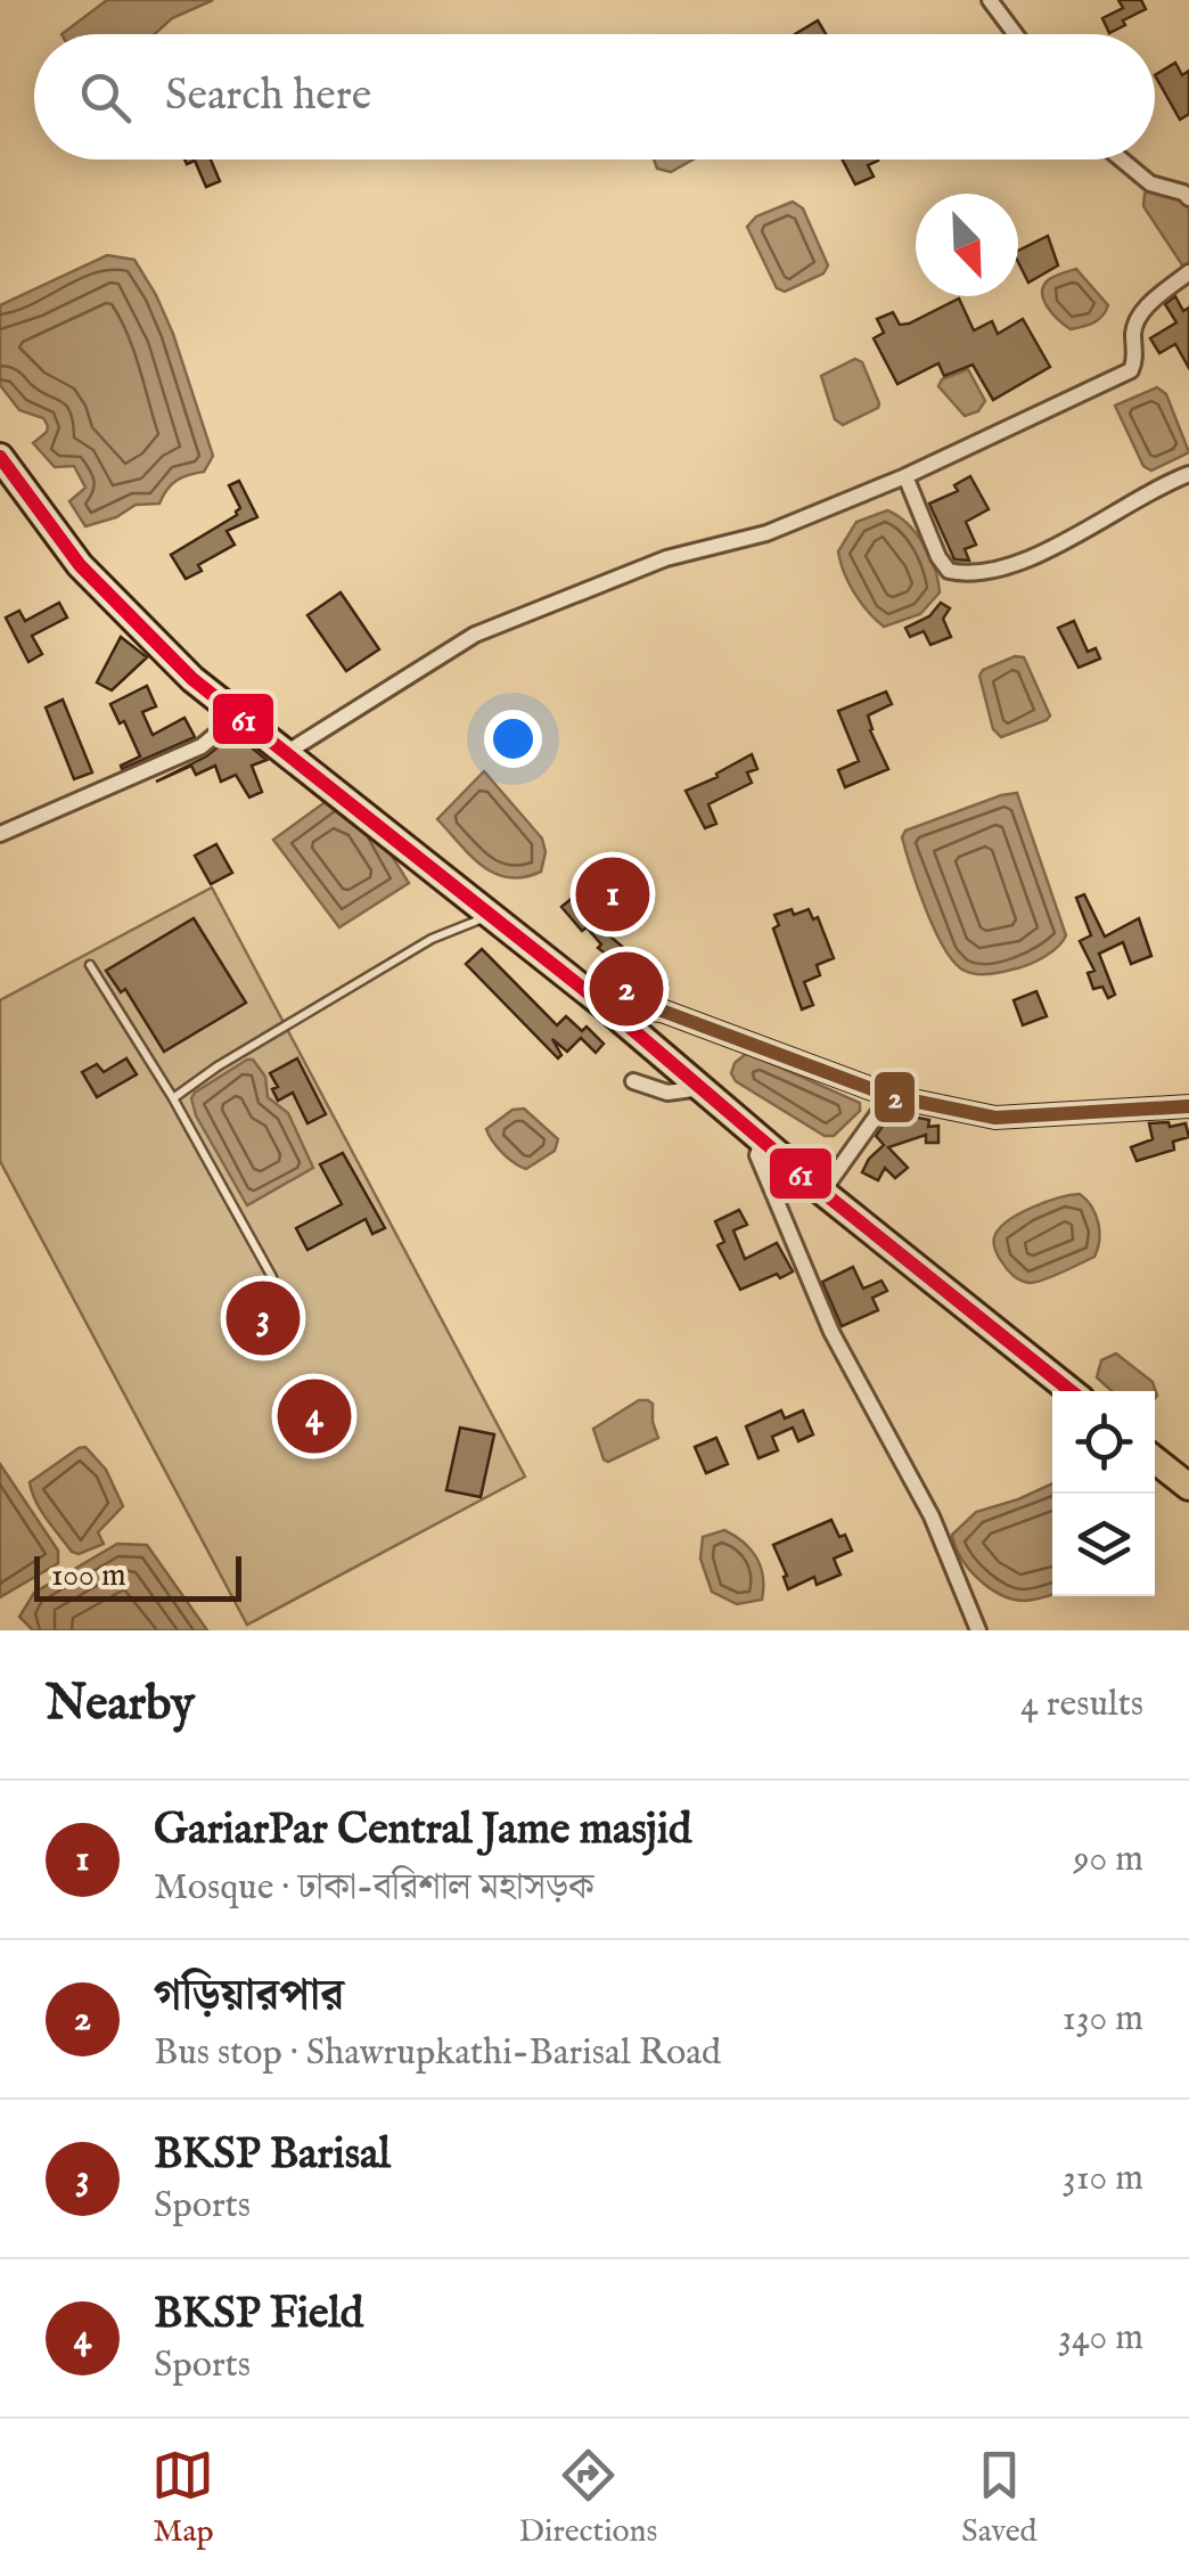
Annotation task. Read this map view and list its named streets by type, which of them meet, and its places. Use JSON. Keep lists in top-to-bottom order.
{
  "lines": ["transit line 61", "transit line 2"],
  "scale_bar": "100 m",
  "north": "bottom right",
  "page": {
    "search": "Search here",
    "pins": [
      "1",
      "2",
      "3",
      "4"
    ],
    "scale": "100 m",
    "heading": ["Nearby", "4 results"],
    "list": [
      {
        "mark": "1",
        "name": "GariarPar Central Jame masjid",
        "note": "Mosque · ঢাকা-বরিশাল মহাসড়ক",
        "value": "90 m"
      },
      {
        "mark": "2",
        "name": "গড়িয়ারপার",
        "note": "Bus stop · Shawrupkathi-Barisal Road",
        "value": "130 m"
      },
      {
        "mark": "3",
        "name": "BKSP Barisal",
        "note": "Sports",
        "value": "310 m"
      },
      {
        "mark": "4",
        "name": "BKSP Field",
        "note": "Sports",
        "value": "340 m"
      }
    ],
    "nav": ["Map", "Directions", "Saved"]
  }
}
